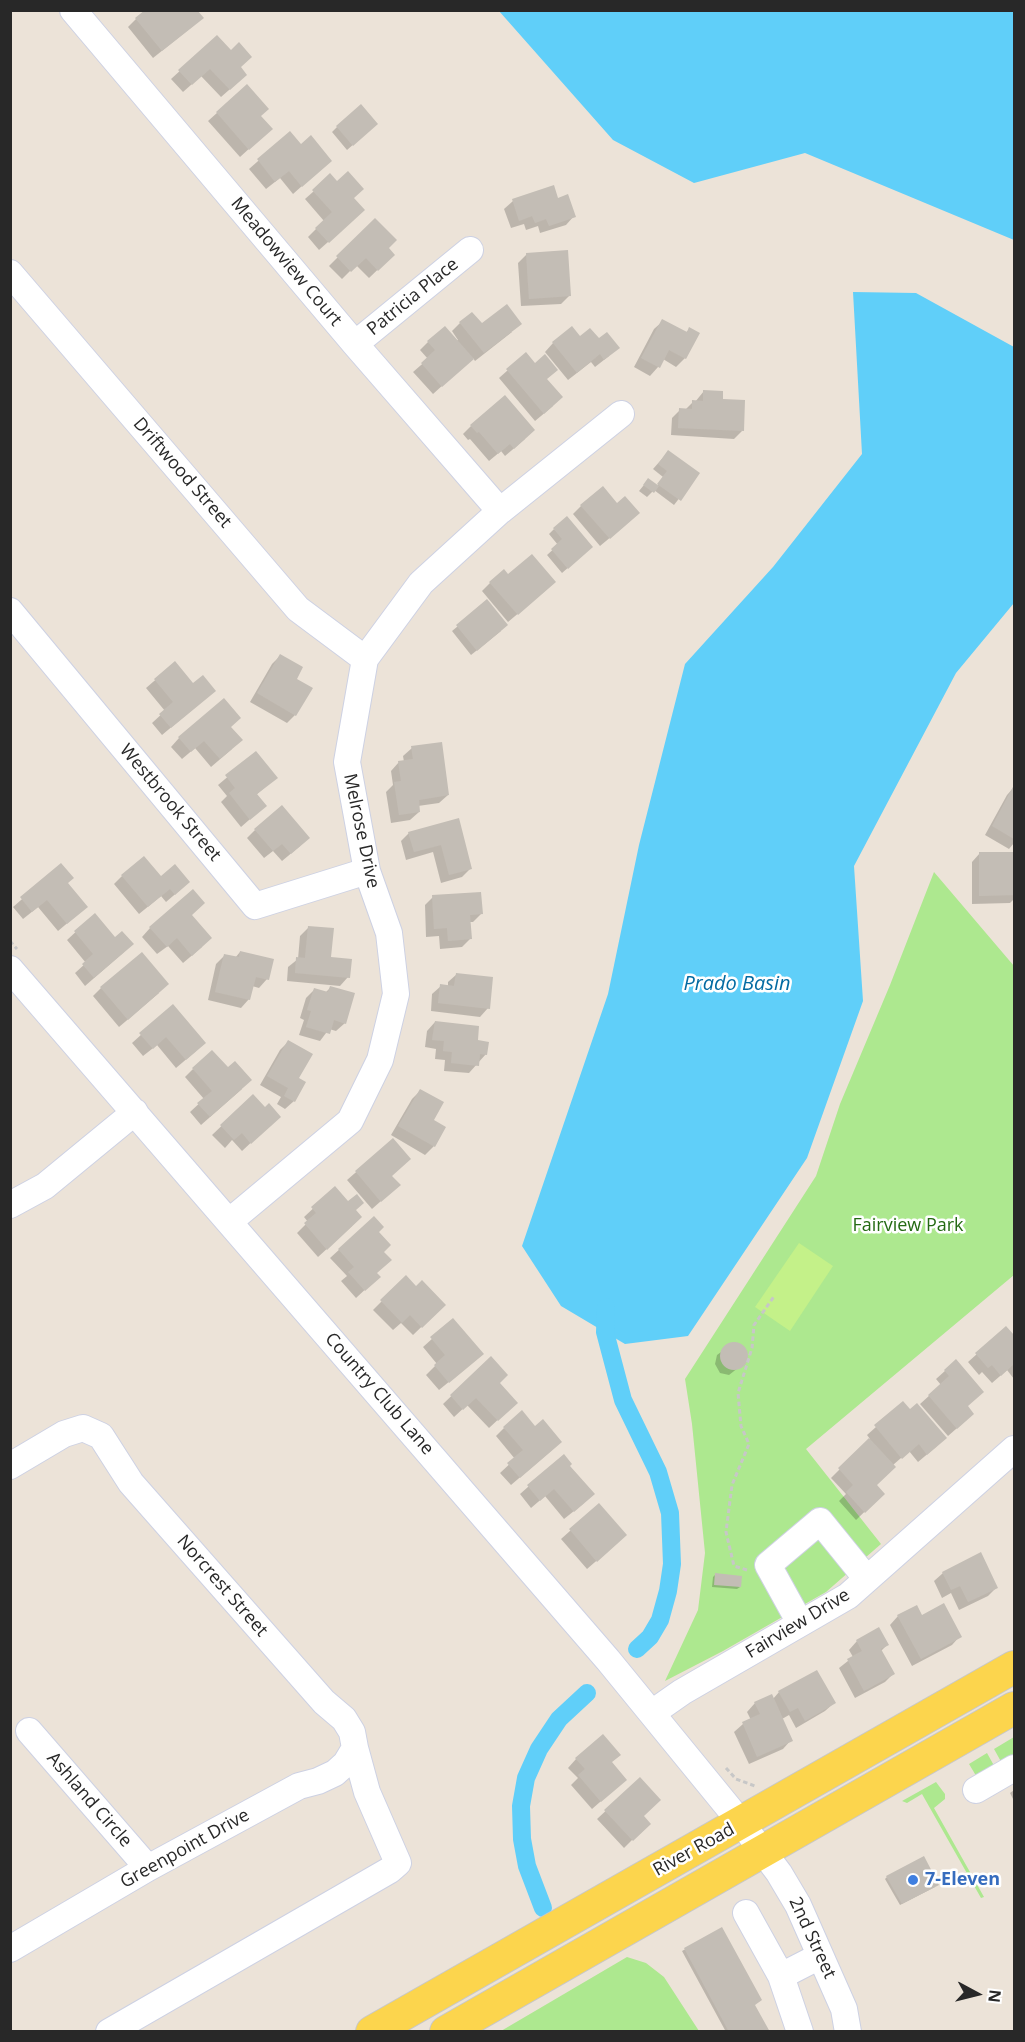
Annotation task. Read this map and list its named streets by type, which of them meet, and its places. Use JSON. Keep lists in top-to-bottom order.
{
  "streets": {
    "main road": ["River Road"],
    "street": [
      "Meadowview Court",
      "Patricia Place",
      "Driftwood Street",
      "Westbrook Street",
      "Melrose Drive",
      "Country Club Lane",
      "Norcrest Street",
      "Fairview Drive",
      "Ashland Circle",
      "Greenpoint Drive",
      "2nd Street"
    ]
  },
  "crossings": [
    ["Meadowview Court", "Patricia Place"],
    ["Meadowview Court", "Melrose Drive"],
    ["Driftwood Street", "Melrose Drive"],
    ["Westbrook Street", "Melrose Drive"],
    ["Melrose Drive", "Country Club Lane"],
    ["Country Club Lane", "Fairview Drive"],
    ["Country Club Lane", "River Road"],
    ["Country Club Lane", "2nd Street"],
    ["Norcrest Street", "Greenpoint Drive"],
    ["Ashland Circle", "Greenpoint Drive"],
    ["River Road", "2nd Street"]
  ],
  "water": ["Prado Basin"],
  "parks": ["Fairview Park"],
  "places": ["7-Eleven"],
  "north": "right"
}
